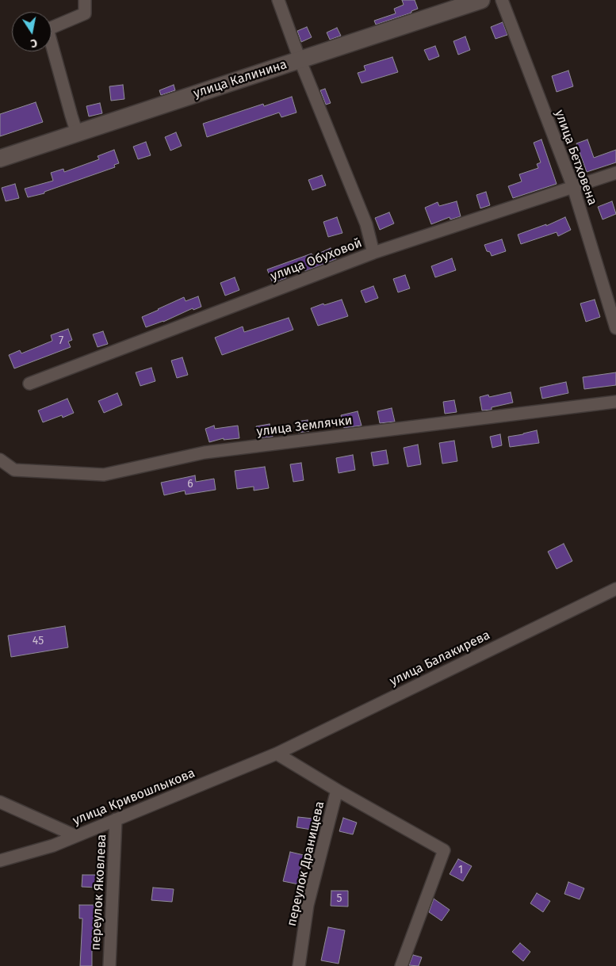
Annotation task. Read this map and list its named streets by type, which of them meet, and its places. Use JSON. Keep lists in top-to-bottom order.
{
  "streets": {
    "street": [
      "улица Калинина",
      "улица Бетховена",
      "улица Обуховой",
      "улица Землячки",
      "улица Балакирева",
      "улица Кривошлыкова",
      "переулок Дранищева",
      "переулок Яковлева"
    ]
  },
  "crossings": [
    ["улица Бетховена", "улица Обуховой"],
    ["улица Балакирева", "улица Кривошлыкова"],
    ["улица Балакирева", "переулок Дранищева"],
    ["улица Кривошлыкова", "переулок Дранищева"],
    ["улица Кривошлыкова", "переулок Яковлева"]
  ],
  "house_numbers": [
    "7",
    "6",
    "45",
    "1",
    "5"
  ],
  "north": "bottom"
}
